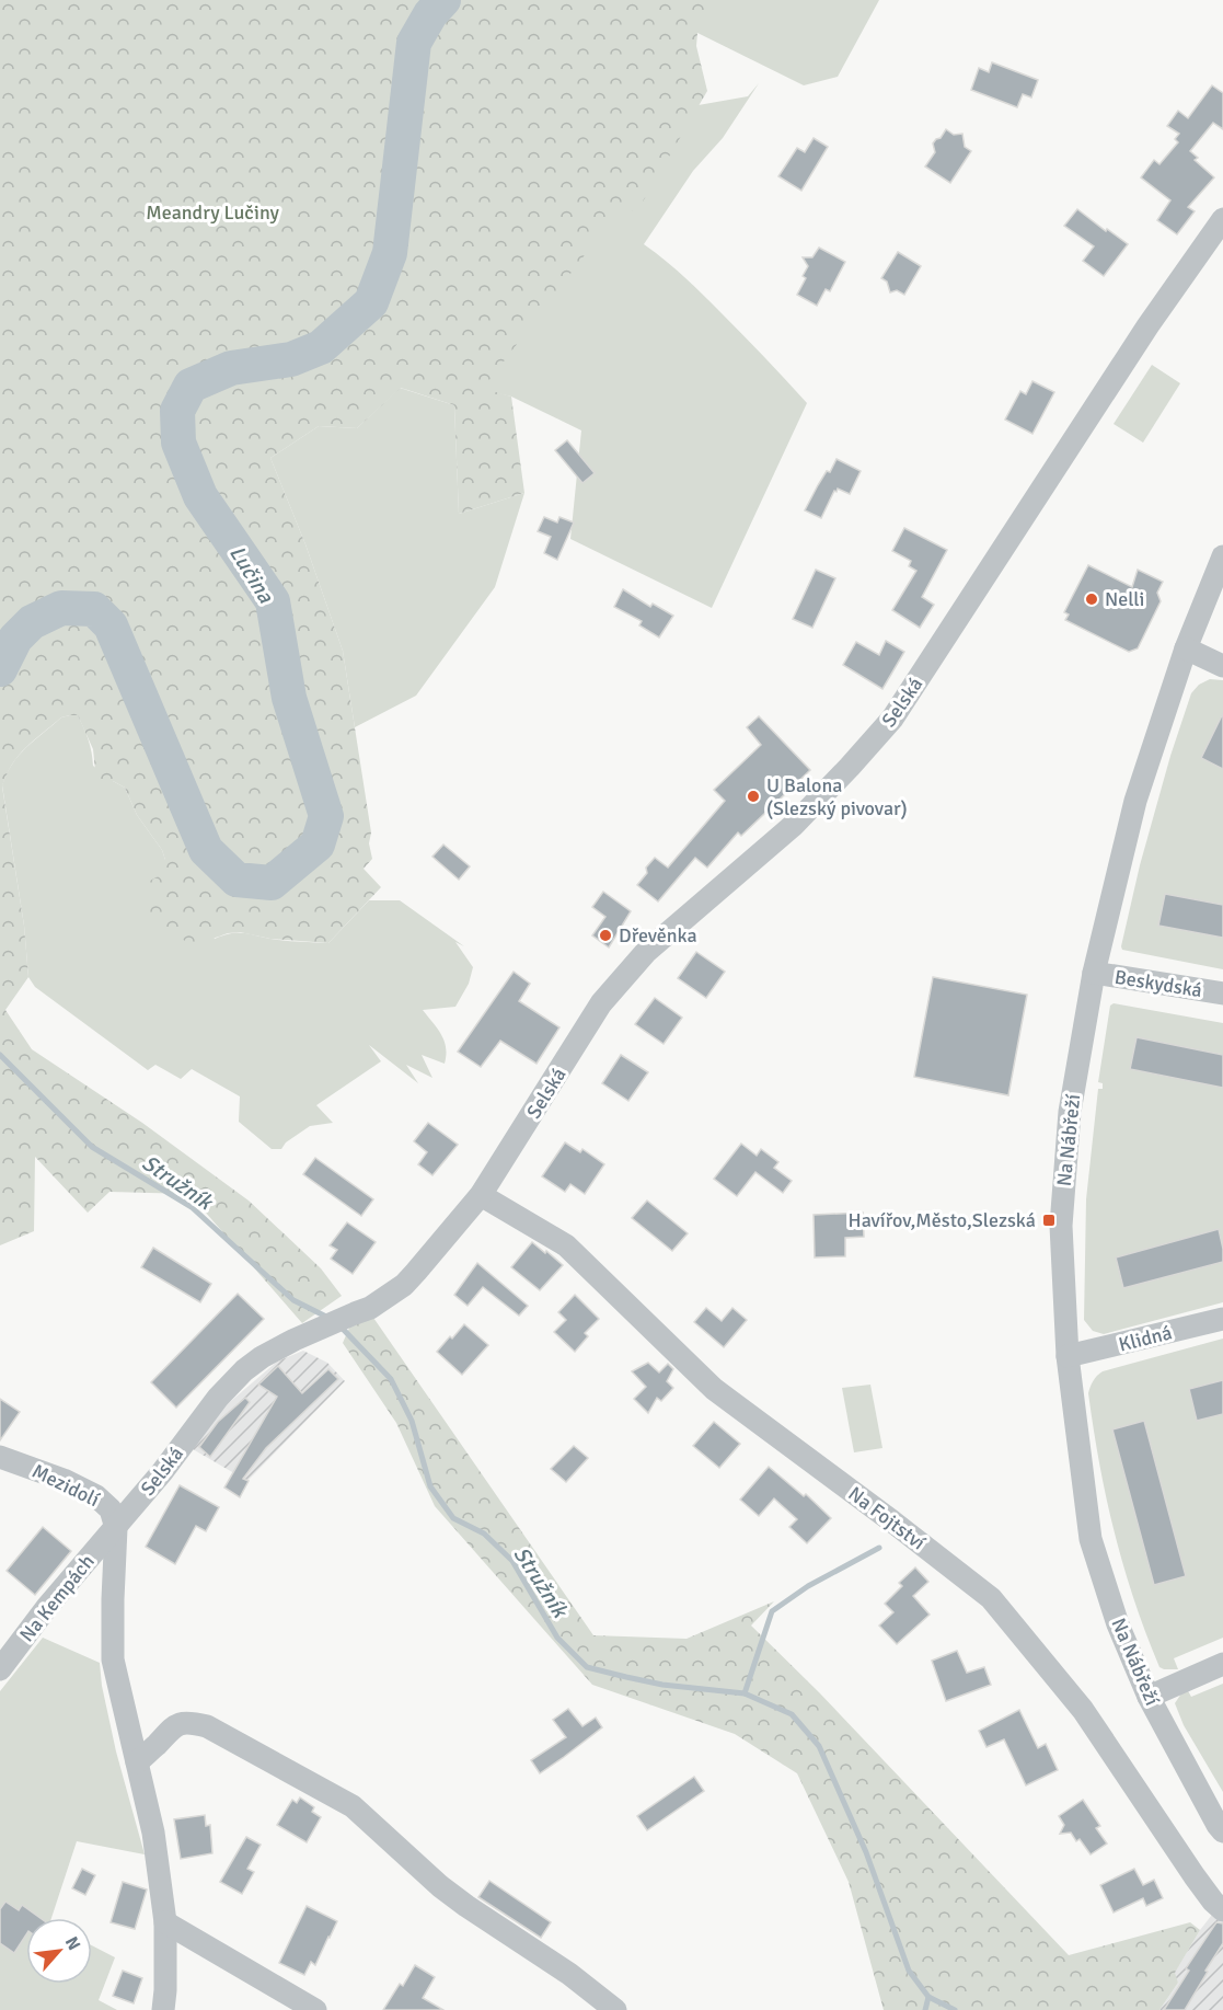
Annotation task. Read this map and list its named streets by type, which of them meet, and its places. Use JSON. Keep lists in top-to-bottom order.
{
  "streets": {
    "street": [
      "Selská",
      "Beskydská",
      "Na Nábřeží",
      "Klidná",
      "Mezidolí",
      "Na Fojtství",
      "Na Kempách"
    ]
  },
  "crossings": [
    ["Selská", "Mezidolí"],
    ["Selská", "Na Fojtství"],
    ["Selská", "Na Kempách"],
    ["Beskydská", "Na Nábřeží"],
    ["Na Nábřeží", "Klidná"],
    ["Mezidolí", "Na Kempách"]
  ],
  "water": ["Lučina", "Stružník"],
  "parks": ["Meandry Lučiny"],
  "places": {
    "other": ["Nelli", "U Balona (Slezský pivovar)", "Dřevěnka"],
    "transit": ["Havířov,Město,Slezská"]
  },
  "north": "top right"
}
